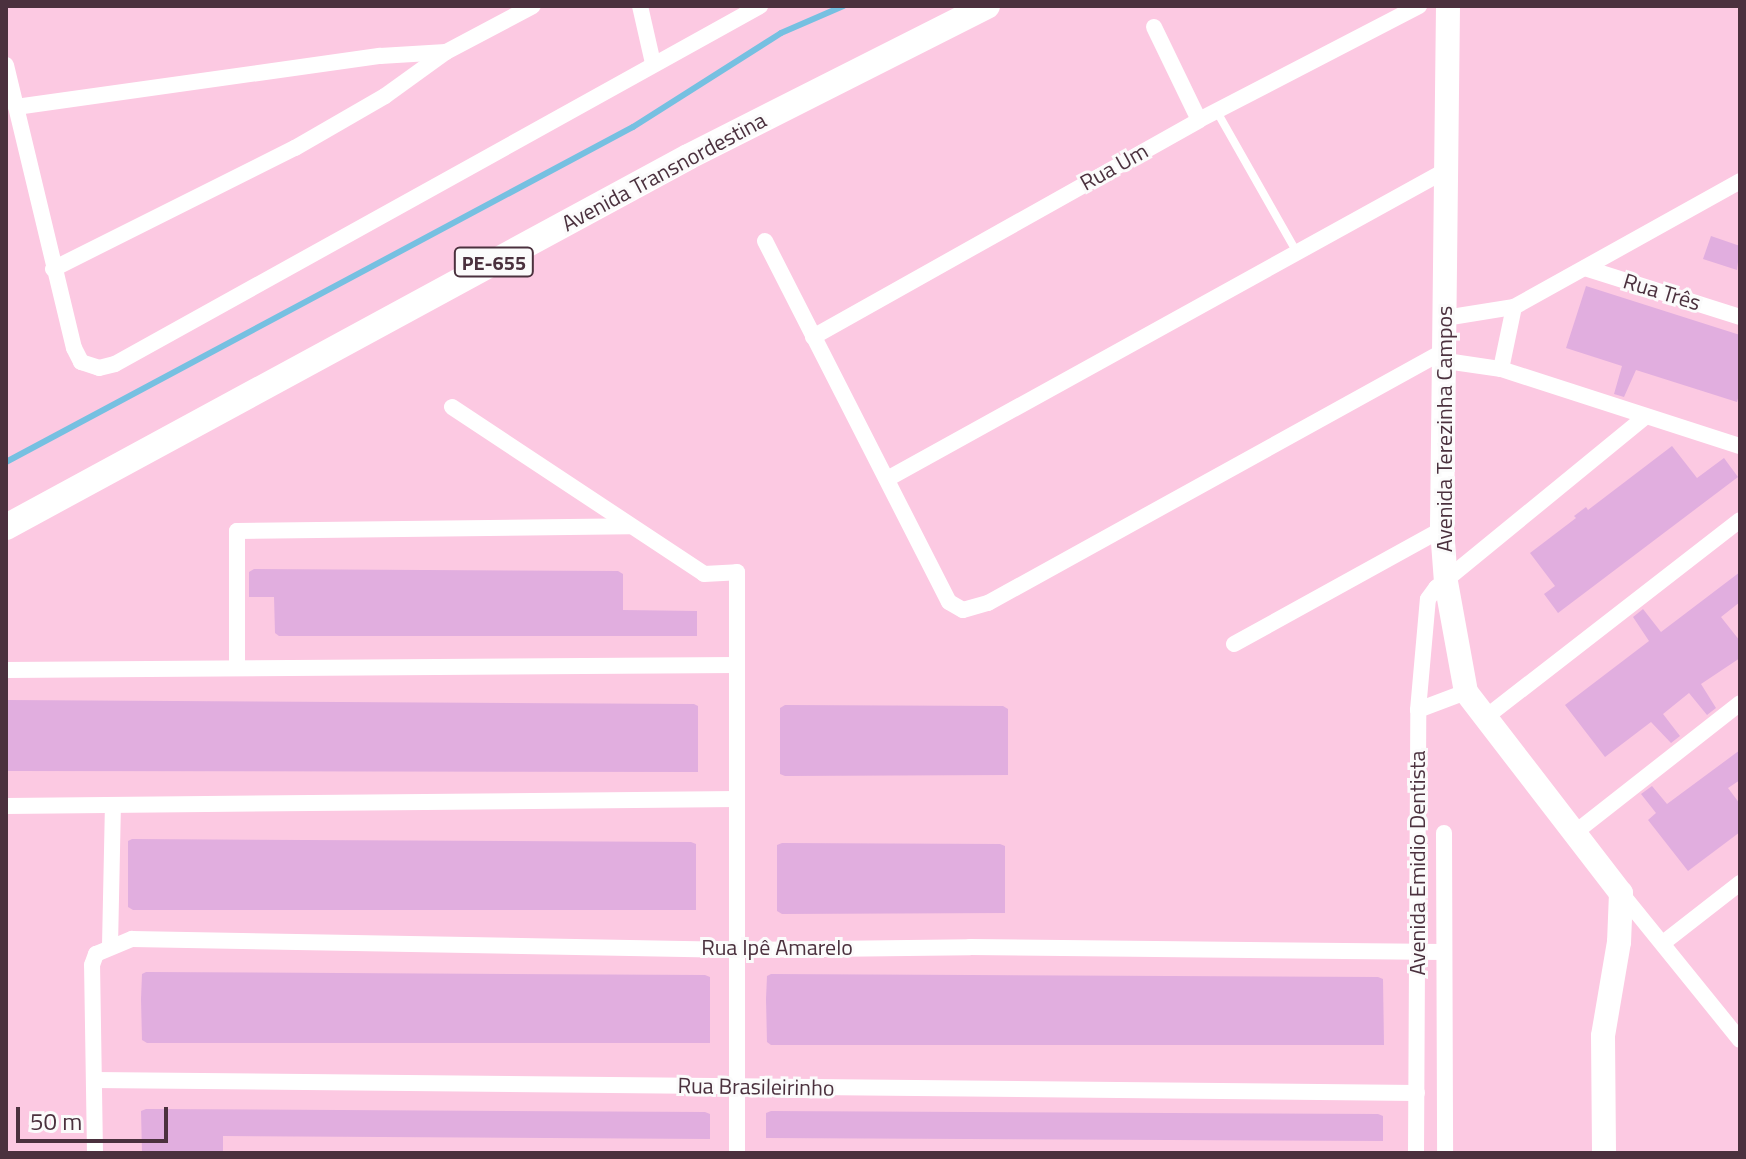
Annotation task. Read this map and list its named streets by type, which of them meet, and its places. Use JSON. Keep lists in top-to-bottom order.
{
  "streets": {
    "main road": ["Avenida Transnordestina", "PE-655"],
    "street": [
      "Rua Um",
      "Rua Três",
      "Avenida Terezinha Campos",
      "Avenida Emidio Dentista",
      "Rua Ipê Amarelo",
      "Rua Brasileirinho"
    ]
  },
  "crossings": [
    ["Avenida Terezinha Campos", "Avenida Emidio Dentista"],
    ["Avenida Emidio Dentista", "Rua Ipê Amarelo"],
    ["Avenida Emidio Dentista", "Rua Brasileirinho"]
  ],
  "scale_bar": "50 m"
}
